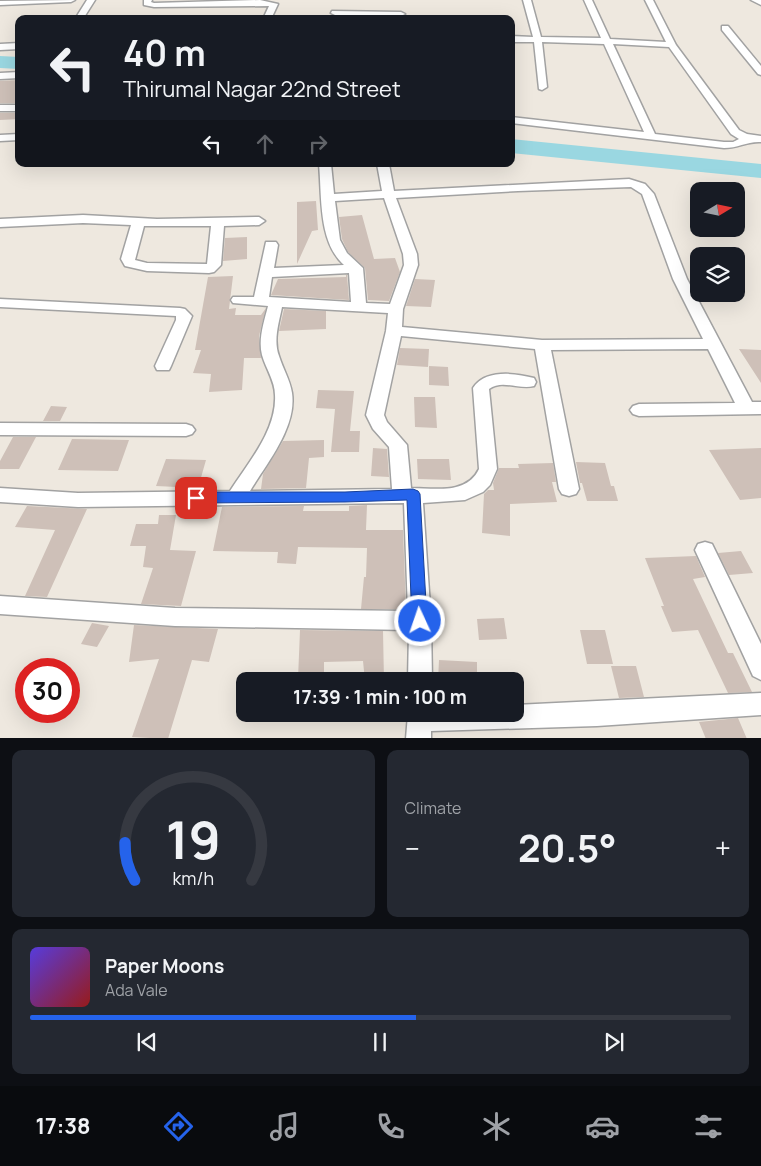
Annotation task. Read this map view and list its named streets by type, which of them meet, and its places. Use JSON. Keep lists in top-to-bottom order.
{
  "north": "right",
  "page": {
    "turn": ["40 m", "Thirumal Nagar 22nd Street"],
    "limit": "30",
    "trip": "17:39 · 1 min · 100 m",
    "tile": "Climate",
    "heat": ["−", "20.5°", "+"],
    "song": ["Paper Moons", "Ada Vale"],
    "tabs": "17:38",
    "gauge": ["19", "km/h"]
  }
}
